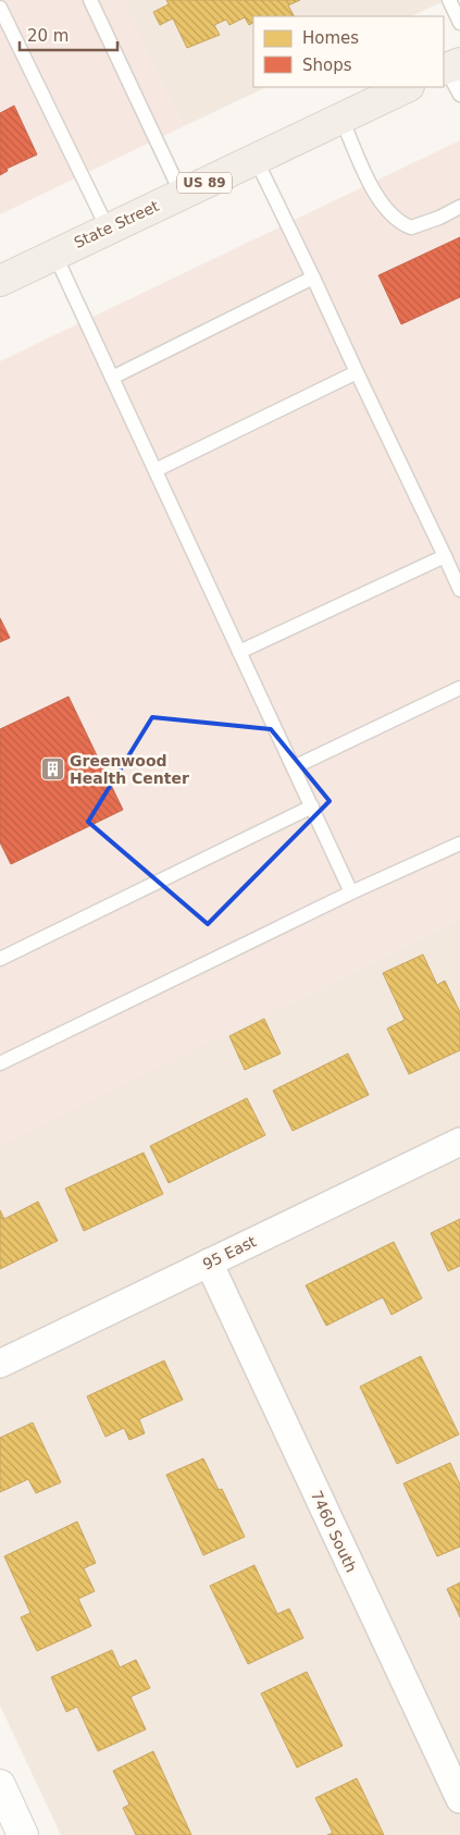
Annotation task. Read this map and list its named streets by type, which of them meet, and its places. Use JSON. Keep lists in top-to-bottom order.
{
  "streets": {
    "main road": ["US 89", "State Street"],
    "street": ["95 East", "7460 South"]
  },
  "crossings": [
    ["95 East", "7460 South"]
  ],
  "places": {
    "building": ["Greenwood Health Center"]
  },
  "legend": ["Homes", "Shops"],
  "scale_bar": "20 m"
}
